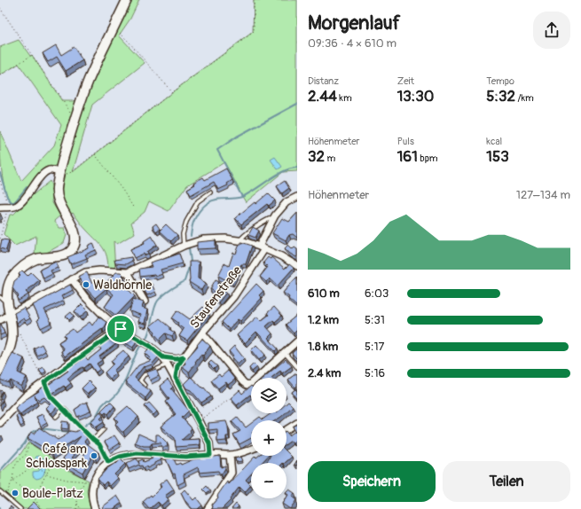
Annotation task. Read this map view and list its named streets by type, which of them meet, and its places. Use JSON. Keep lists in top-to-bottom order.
{
  "streets": {
    "street": ["Staufenstraße"]
  },
  "places": ["Waldhörnle", "Café am Schlosspark", "Boule-Platz"],
  "page": {
    "heading": ["Morgenlauf", "09:36 · 4 × 610 m"],
    "stats": [
      ["Distanz", "2.44 km"],
      ["Zeit", "13:30"],
      ["Tempo", "5:32 /km"],
      ["Höhenmeter", "32 m"],
      ["Puls", "161 bpm"],
      ["kcal", "153"]
    ],
    "chart": ["Höhenmeter", "127–134 m"],
    "list": [
      {
        "name": "610 m",
        "note": "6:03"
      },
      {
        "name": "1.2 km",
        "note": "5:31"
      },
      {
        "name": "1.8 km",
        "note": "5:17"
      },
      {
        "name": "2.4 km",
        "note": "5:16"
      }
    ],
    "map_buttons": ["+", "−"],
    "buttons": ["Speichern", "Teilen"]
  }
}
